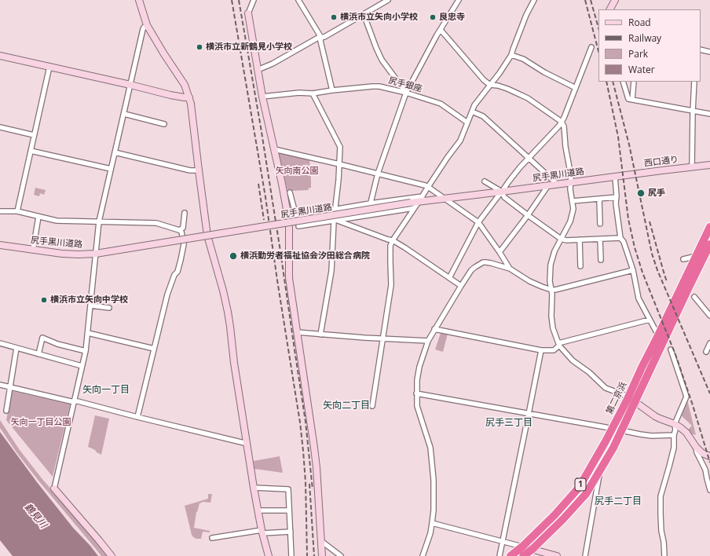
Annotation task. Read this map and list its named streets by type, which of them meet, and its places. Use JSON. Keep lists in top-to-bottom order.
{
  "streets": {
    "highway": ["第二京浜", "1"],
    "street": ["尻手銀座", "西口通り", "尻手黒川道路"]
  },
  "crossings": [
    ["西口通り", "尻手黒川道路"]
  ],
  "districts": [
    "矢向一丁目",
    "矢向二丁目",
    "尻手三丁目",
    "尻手二丁目"
  ],
  "water": ["鶴見川"],
  "parks": ["矢向南公園", "矢向一丁目公園"],
  "places": [
    "横浜市立矢向小学校",
    "良忠寺",
    "横浜市立新鶴見小学校",
    "尻手",
    "横浜勤労者福祉協会汐田総合病院",
    "横浜市立矢向中学校"
  ],
  "legend": [
    "Road",
    "Railway",
    "Park",
    "Water"
  ]
}
